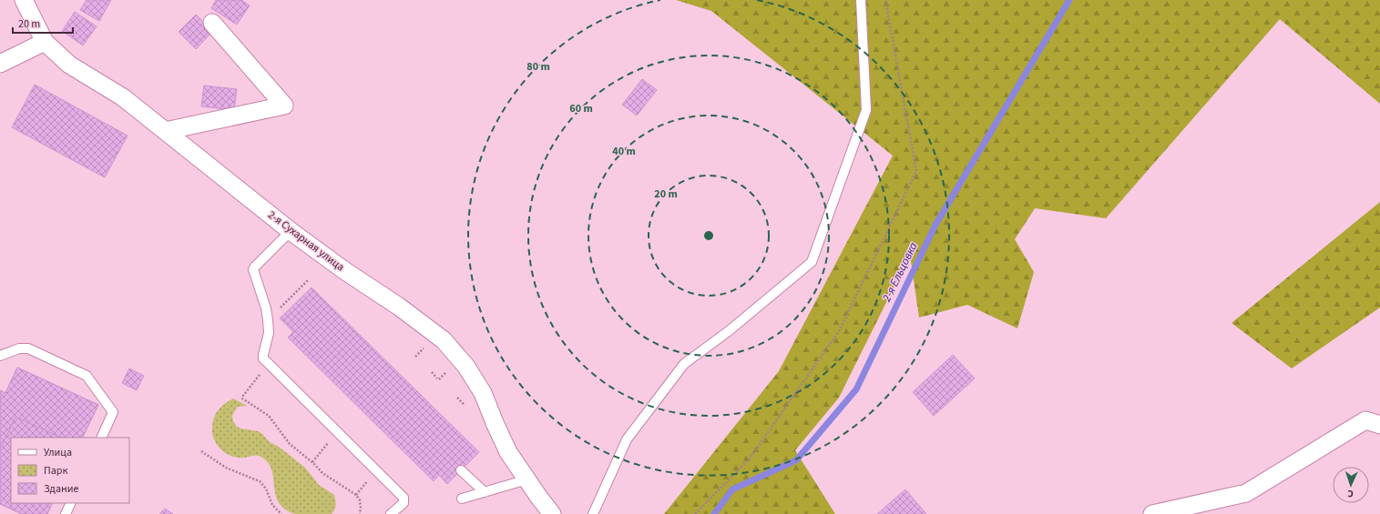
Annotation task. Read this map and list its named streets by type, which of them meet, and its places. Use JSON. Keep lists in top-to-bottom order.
{
  "streets": {
    "street": ["2-я Сухарная улица"]
  },
  "water": ["2-я Ельцовка"],
  "legend": ["Улица", "Парк", "Здание"],
  "scale_bar": "20 m",
  "north": "bottom",
  "rings": [
    "80 m",
    "60 m",
    "40 m",
    "20 m"
  ]
}
